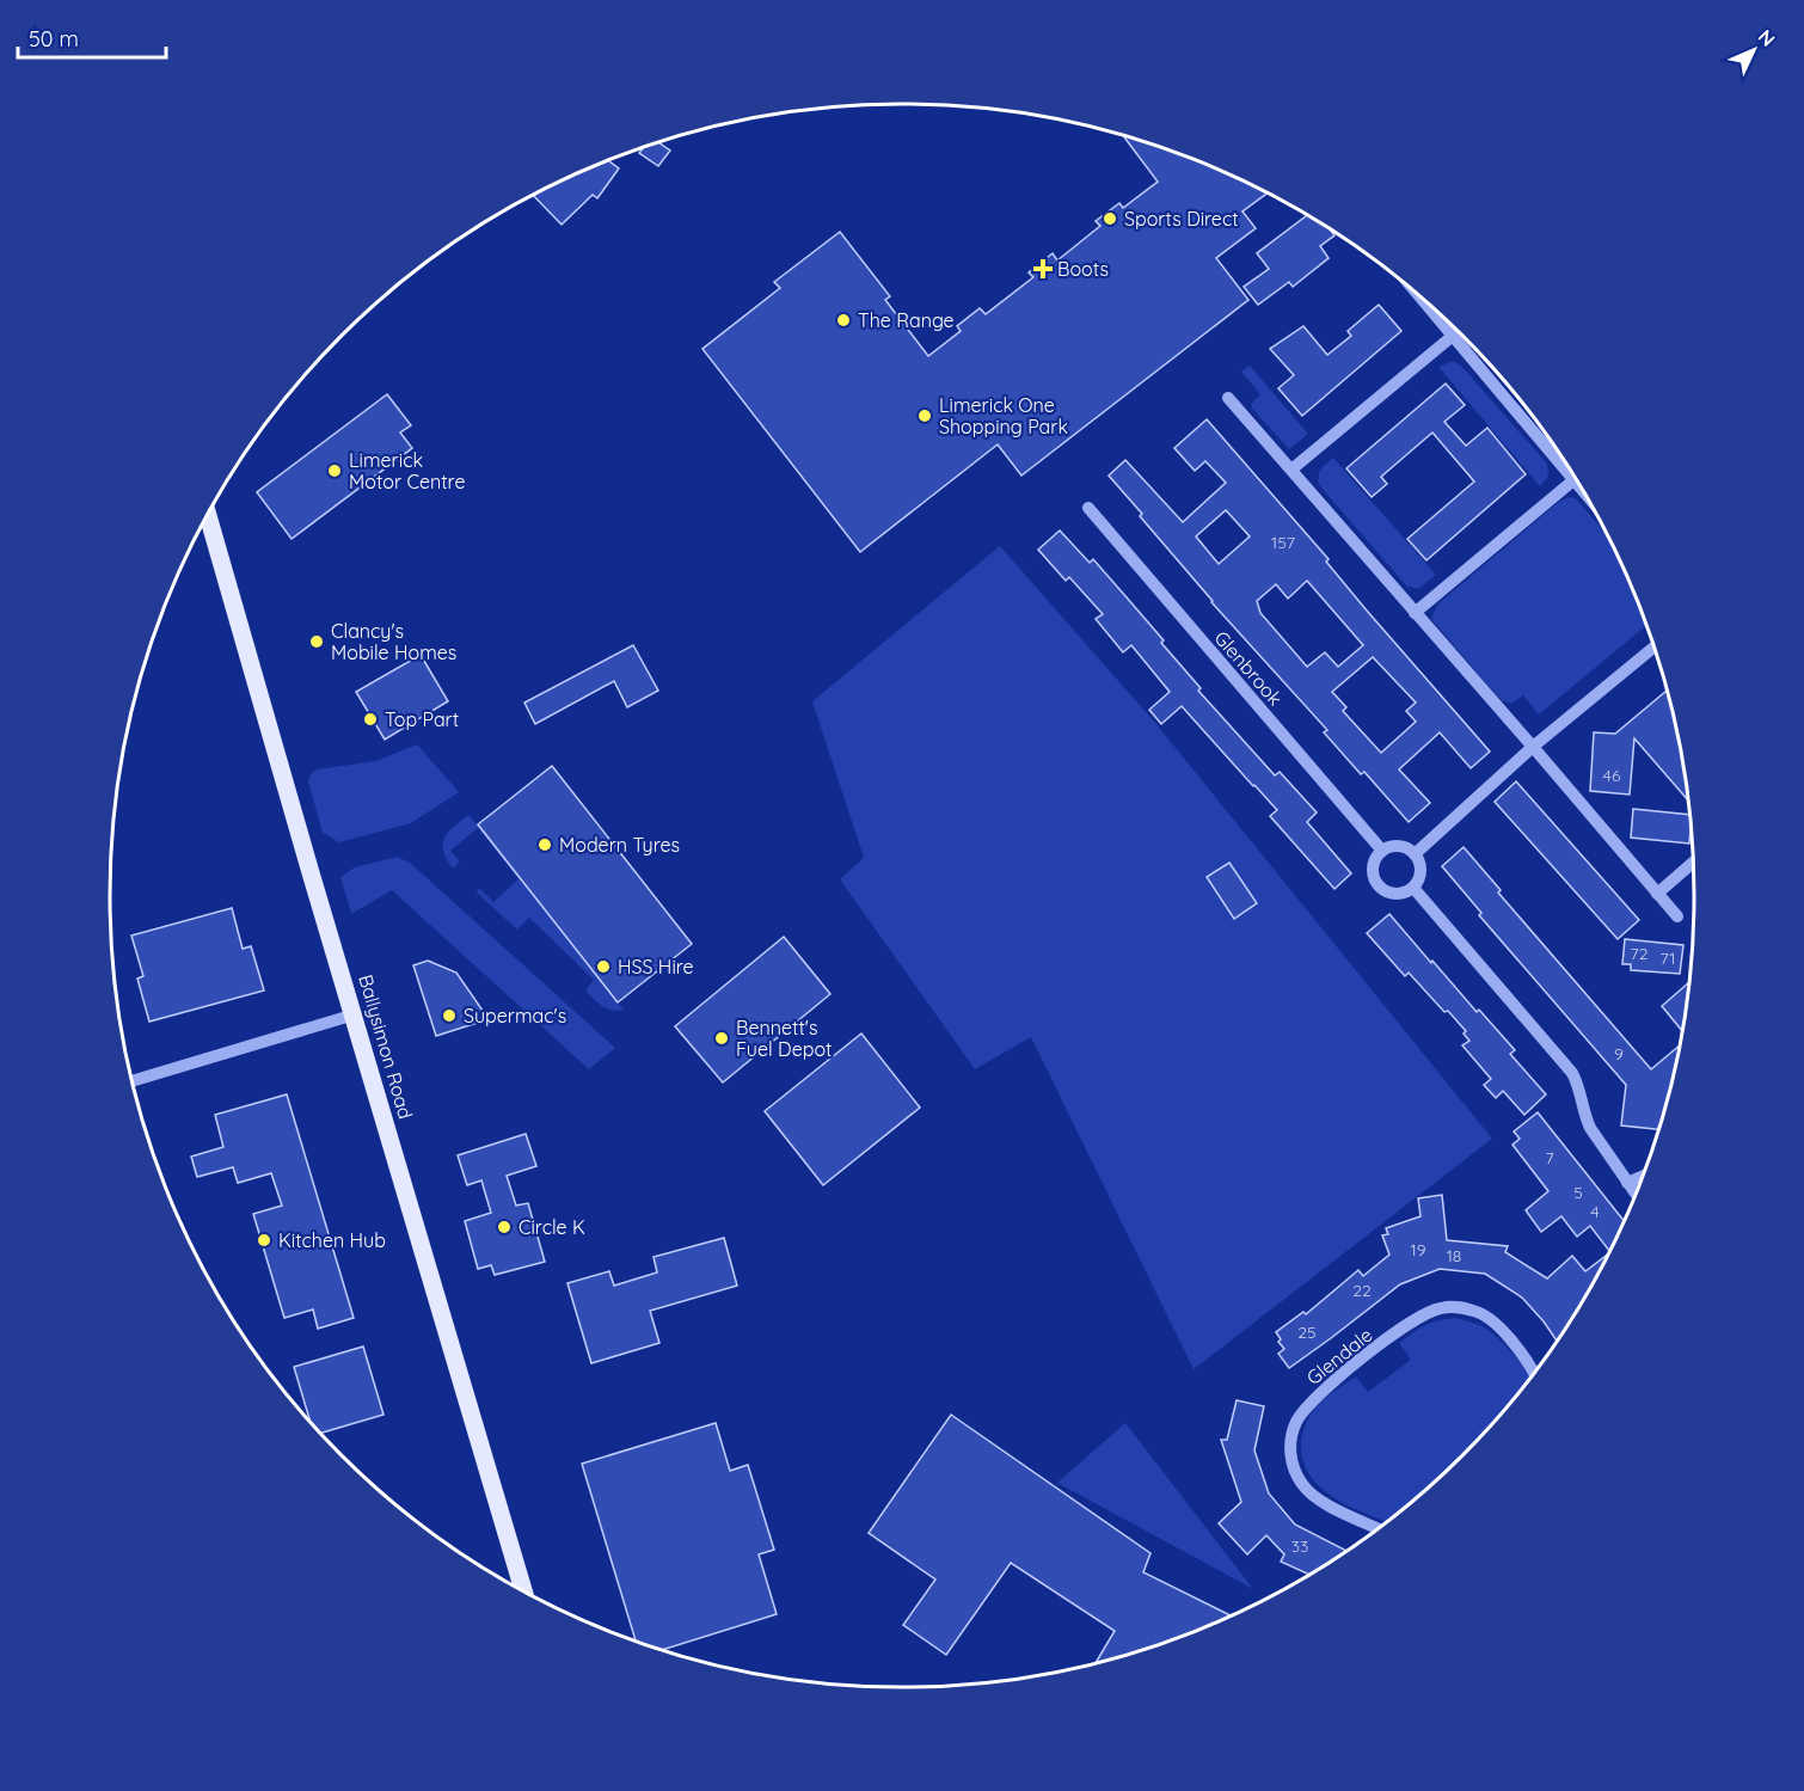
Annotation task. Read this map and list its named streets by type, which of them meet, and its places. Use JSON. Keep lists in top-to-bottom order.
{
  "streets": {
    "main road": ["Ballysimon Road"],
    "street": ["Glenbrook", "Glendale"]
  },
  "places": {
    "other": [
      "Sports Direct",
      "The Range",
      "Limerick One Shopping Park",
      "Limerick Motor Centre",
      "Clancy's Mobile Homes",
      "Top Part",
      "Modern Tyres",
      "HSS Hire",
      "Supermac's",
      "Bennett's Fuel Depot",
      "Circle K",
      "Kitchen Hub"
    ],
    "health": ["Boots"]
  },
  "house_numbers": [
    "157",
    "46",
    "72",
    "71",
    "9",
    "7",
    "5",
    "4",
    "19",
    "18",
    "22",
    "25",
    "33"
  ],
  "scale_bar": "50 m",
  "north": "top right"
}
